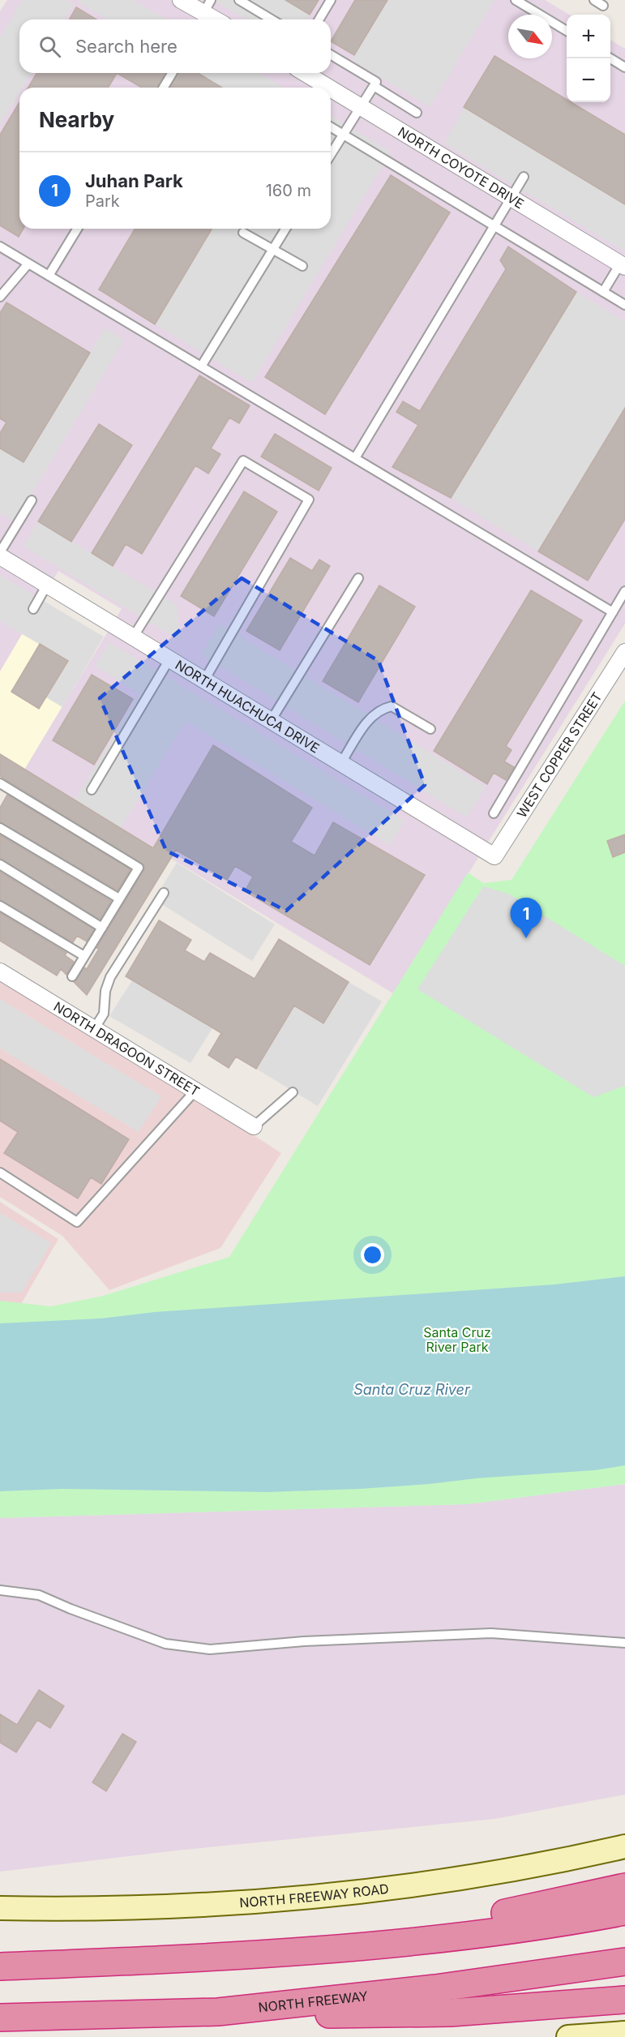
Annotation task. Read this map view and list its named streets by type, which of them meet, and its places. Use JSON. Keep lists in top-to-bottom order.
{
  "streets": {
    "highway": ["NORTH FREEWAY"],
    "main road": ["NORTH FREEWAY ROAD"],
    "street": [
      "NORTH COYOTE DRIVE",
      "NORTH HUACHUCA DRIVE",
      "WEST COPPER STREET",
      "NORTH DRAGOON STREET"
    ]
  },
  "crossings": [
    ["NORTH HUACHUCA DRIVE", "WEST COPPER STREET"]
  ],
  "water": ["Santa Cruz River"],
  "parks": ["Santa Cruz River Park"],
  "north": "bottom right",
  "page": {
    "map_buttons": ["+", "−"],
    "search": "Search here",
    "heading": "Nearby",
    "list": [
      {
        "mark": "1",
        "name": "Juhan Park",
        "note": "Park",
        "value": "160 m"
      }
    ],
    "pins": "1"
  }
}
